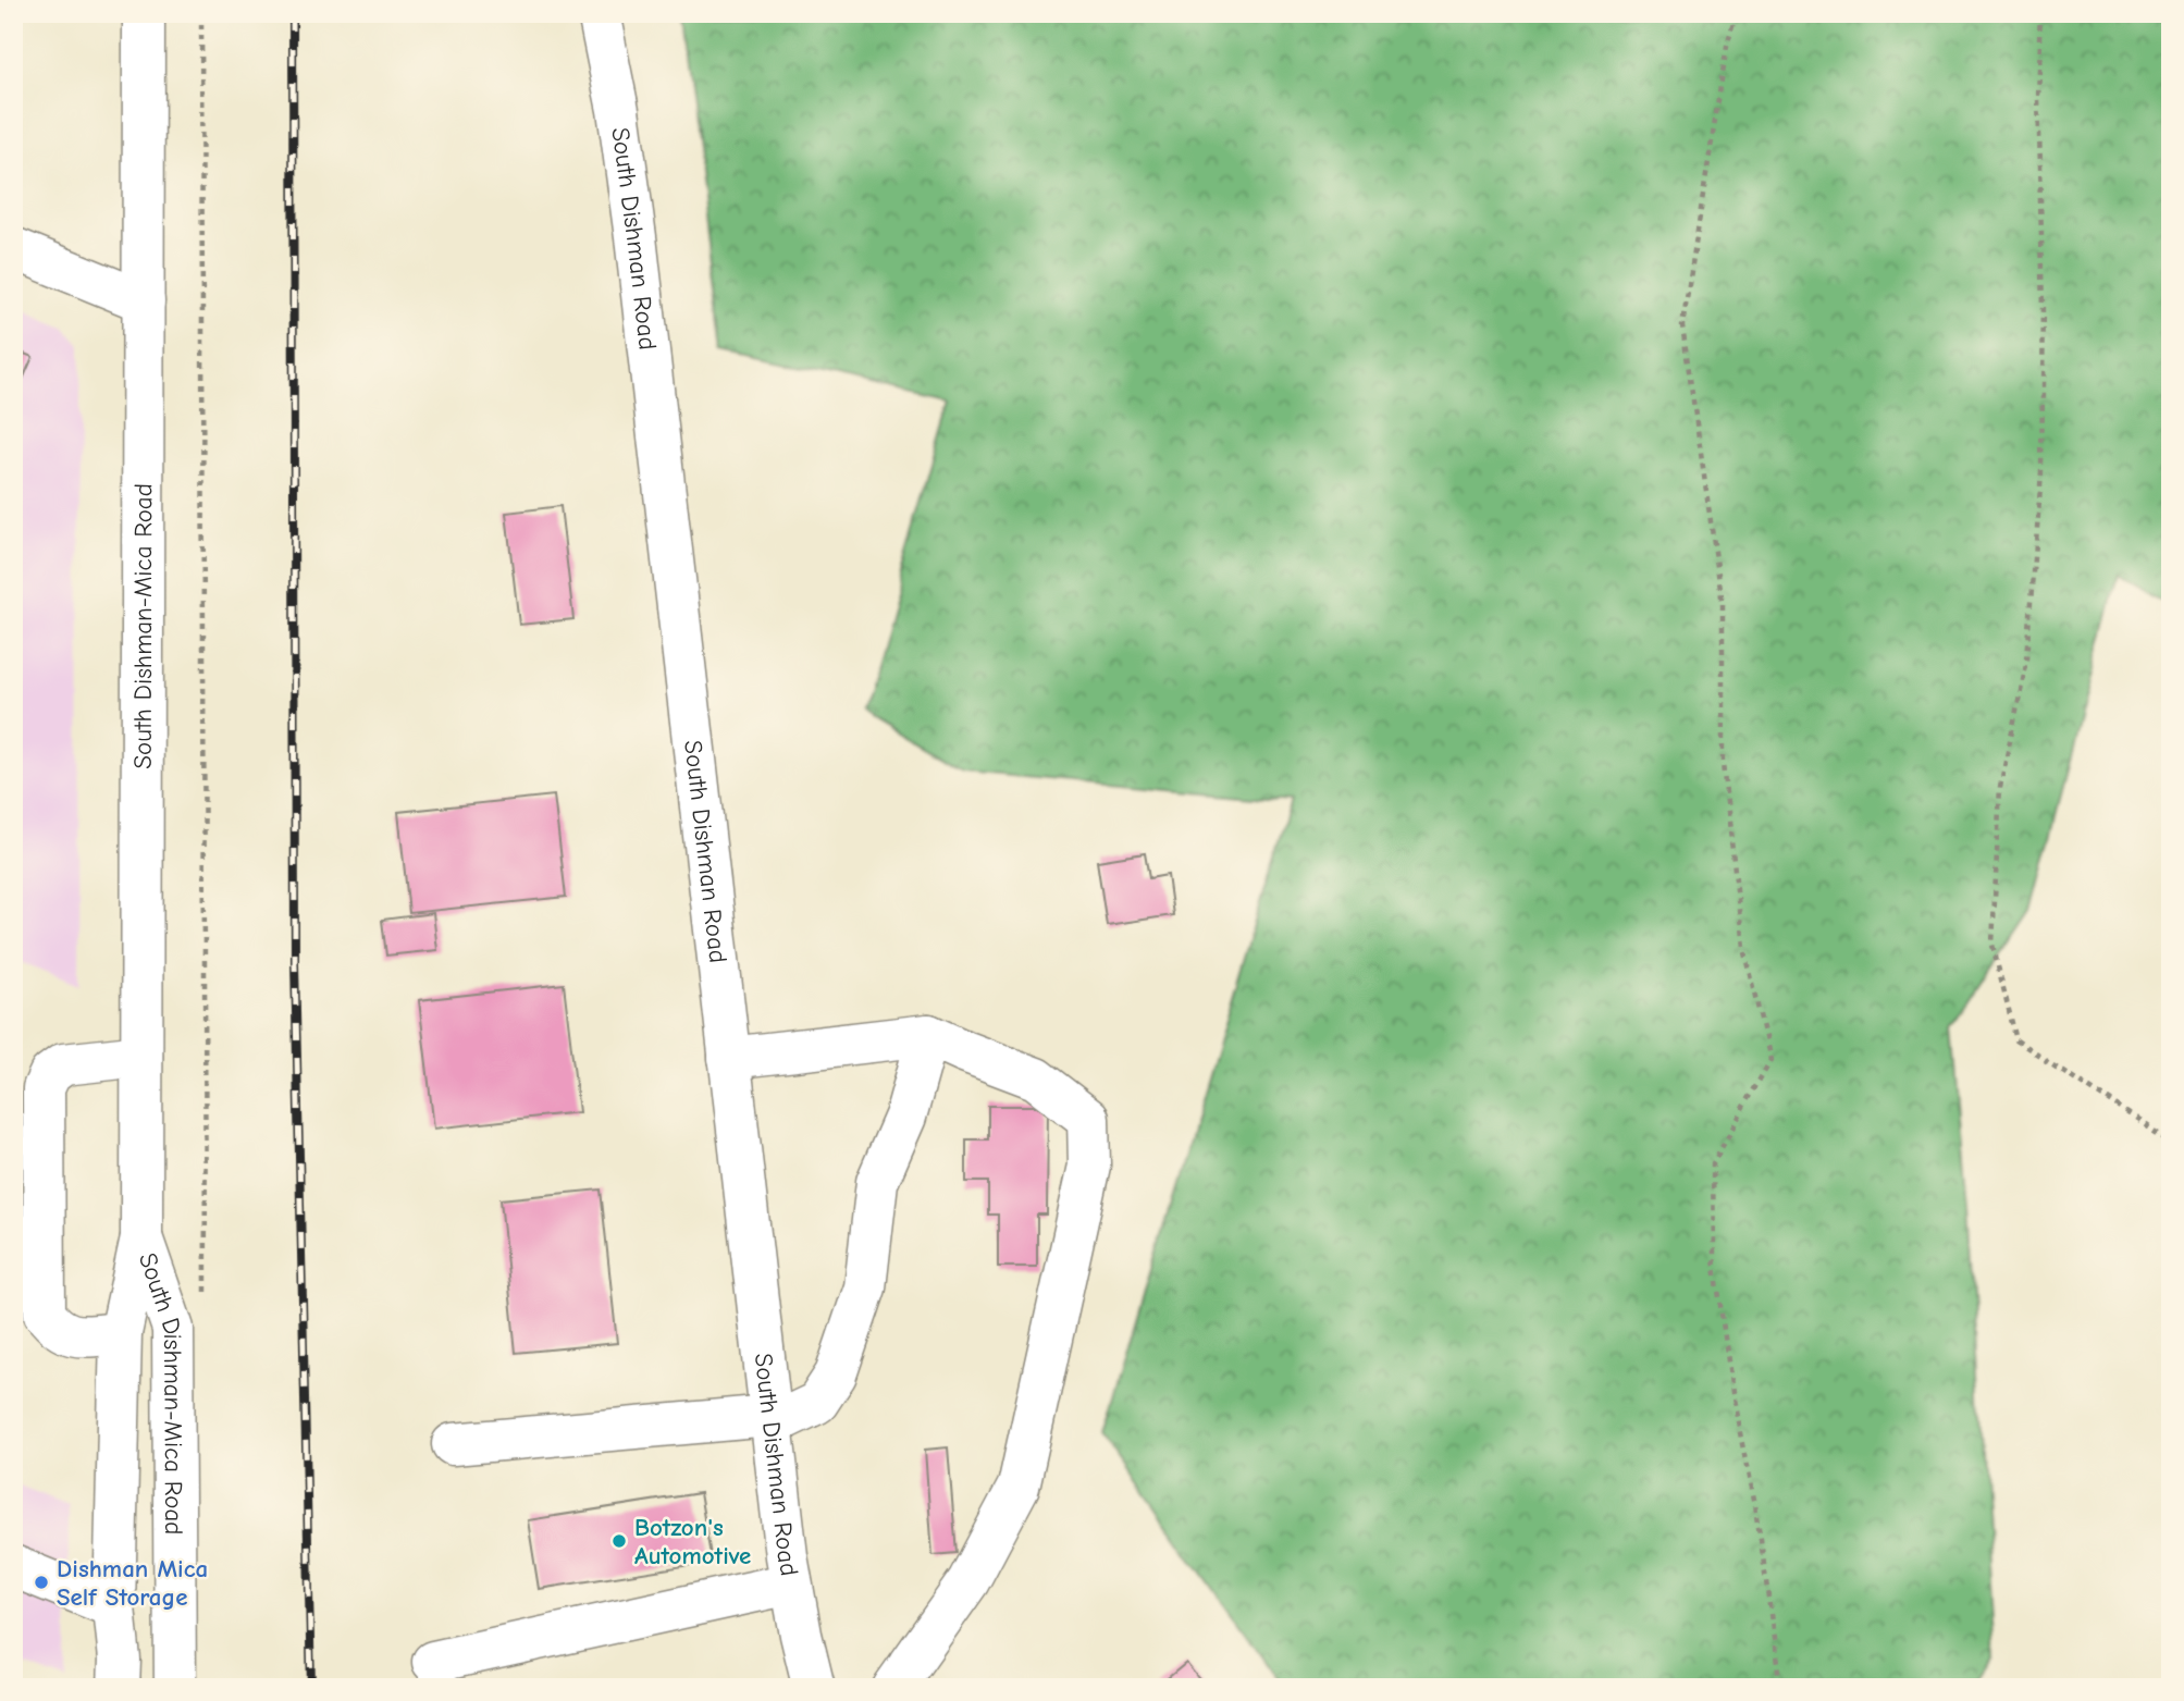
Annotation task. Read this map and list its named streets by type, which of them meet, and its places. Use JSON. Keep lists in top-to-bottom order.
{
  "streets": {
    "main road": ["South Dishman Road", "South Dishman-Mica Road"]
  },
  "places": ["Botzon's Automotive", "Dishman Mica Self Storage"]
}
